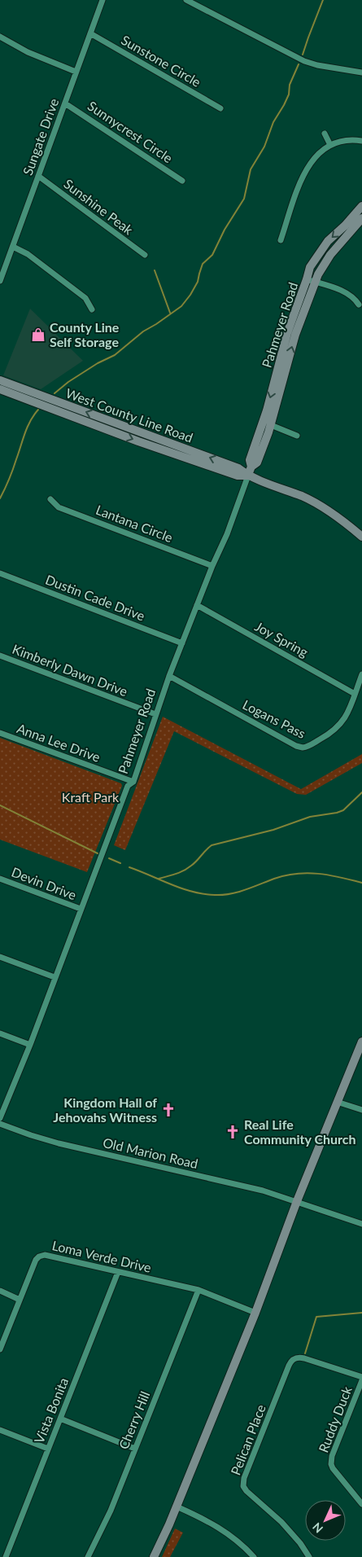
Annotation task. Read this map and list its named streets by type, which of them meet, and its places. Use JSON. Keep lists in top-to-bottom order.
{
  "streets": {
    "main road": ["Pahmeyer Road", "West County Line Road"],
    "street": [
      "Sunstone Circle",
      "Sunnycrest Circle",
      "Sungate Drive",
      "Sunshine Peak",
      "Lantana Circle",
      "Dustin Cade Drive",
      "Joy Spring",
      "Kimberly Dawn Drive",
      "Logans Pass",
      "Anna Lee Drive",
      "Devin Drive",
      "Old Marion Road",
      "Loma Verde Drive",
      "Vista Bonita",
      "Ruddy Duck",
      "Cherry Hill",
      "Pelican Place"
    ]
  },
  "crossings": [
    ["Sunstone Circle", "Sungate Drive"],
    ["Sunnycrest Circle", "Sungate Drive"],
    ["Sungate Drive", "Sunshine Peak"],
    ["Pahmeyer Road", "West County Line Road"],
    ["Pahmeyer Road", "Lantana Circle"],
    ["Pahmeyer Road", "Dustin Cade Drive"],
    ["Pahmeyer Road", "Joy Spring"],
    ["Pahmeyer Road", "Kimberly Dawn Drive"],
    ["Pahmeyer Road", "Logans Pass"],
    ["Pahmeyer Road", "Anna Lee Drive"],
    ["Pahmeyer Road", "Devin Drive"],
    ["Joy Spring", "Logans Pass"],
    ["Loma Verde Drive", "Vista Bonita"],
    ["Loma Verde Drive", "Cherry Hill"]
  ],
  "parks": ["Kraft Park"],
  "places": {
    "shop": ["County Line Self Storage"],
    "church": ["Kingdom Hall of Jehovahs Witness", "Real Life Community Church"]
  },
  "north": "bottom left"
}
